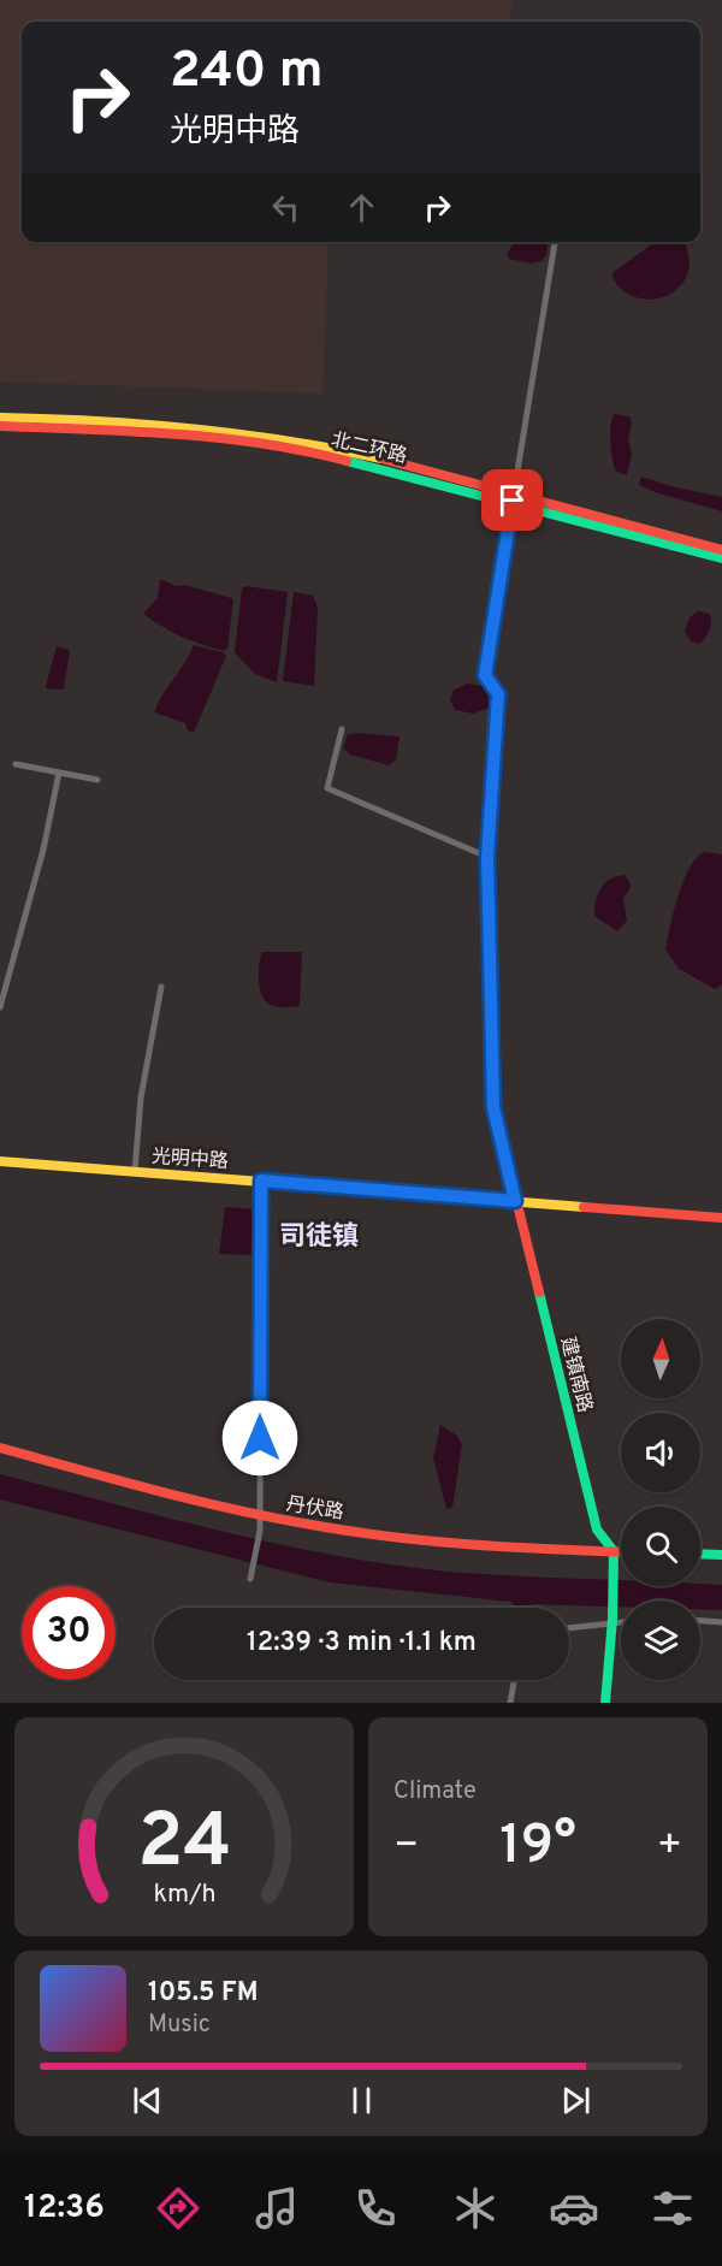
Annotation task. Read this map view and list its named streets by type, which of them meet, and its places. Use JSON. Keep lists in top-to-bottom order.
{
  "streets": {
    "main road": [
      "北二环路",
      "光明中路",
      "建镇南路",
      "丹伏路"
    ]
  },
  "crossings": [
    ["北二环路", "建镇南路"],
    ["光明中路", "建镇南路"],
    ["建镇南路", "丹伏路"]
  ],
  "districts": ["司徒镇"],
  "north": "top",
  "page": {
    "turn": ["240 m", "光明中路"],
    "limit": "30",
    "trip": "12:39 · 3 min · 1.1 km",
    "tile": "Climate",
    "heat": ["−", "19°", "+"],
    "song": ["105.5 FM", "Music"],
    "tabs": "12:36",
    "gauge": ["24", "km/h"]
  }
}
